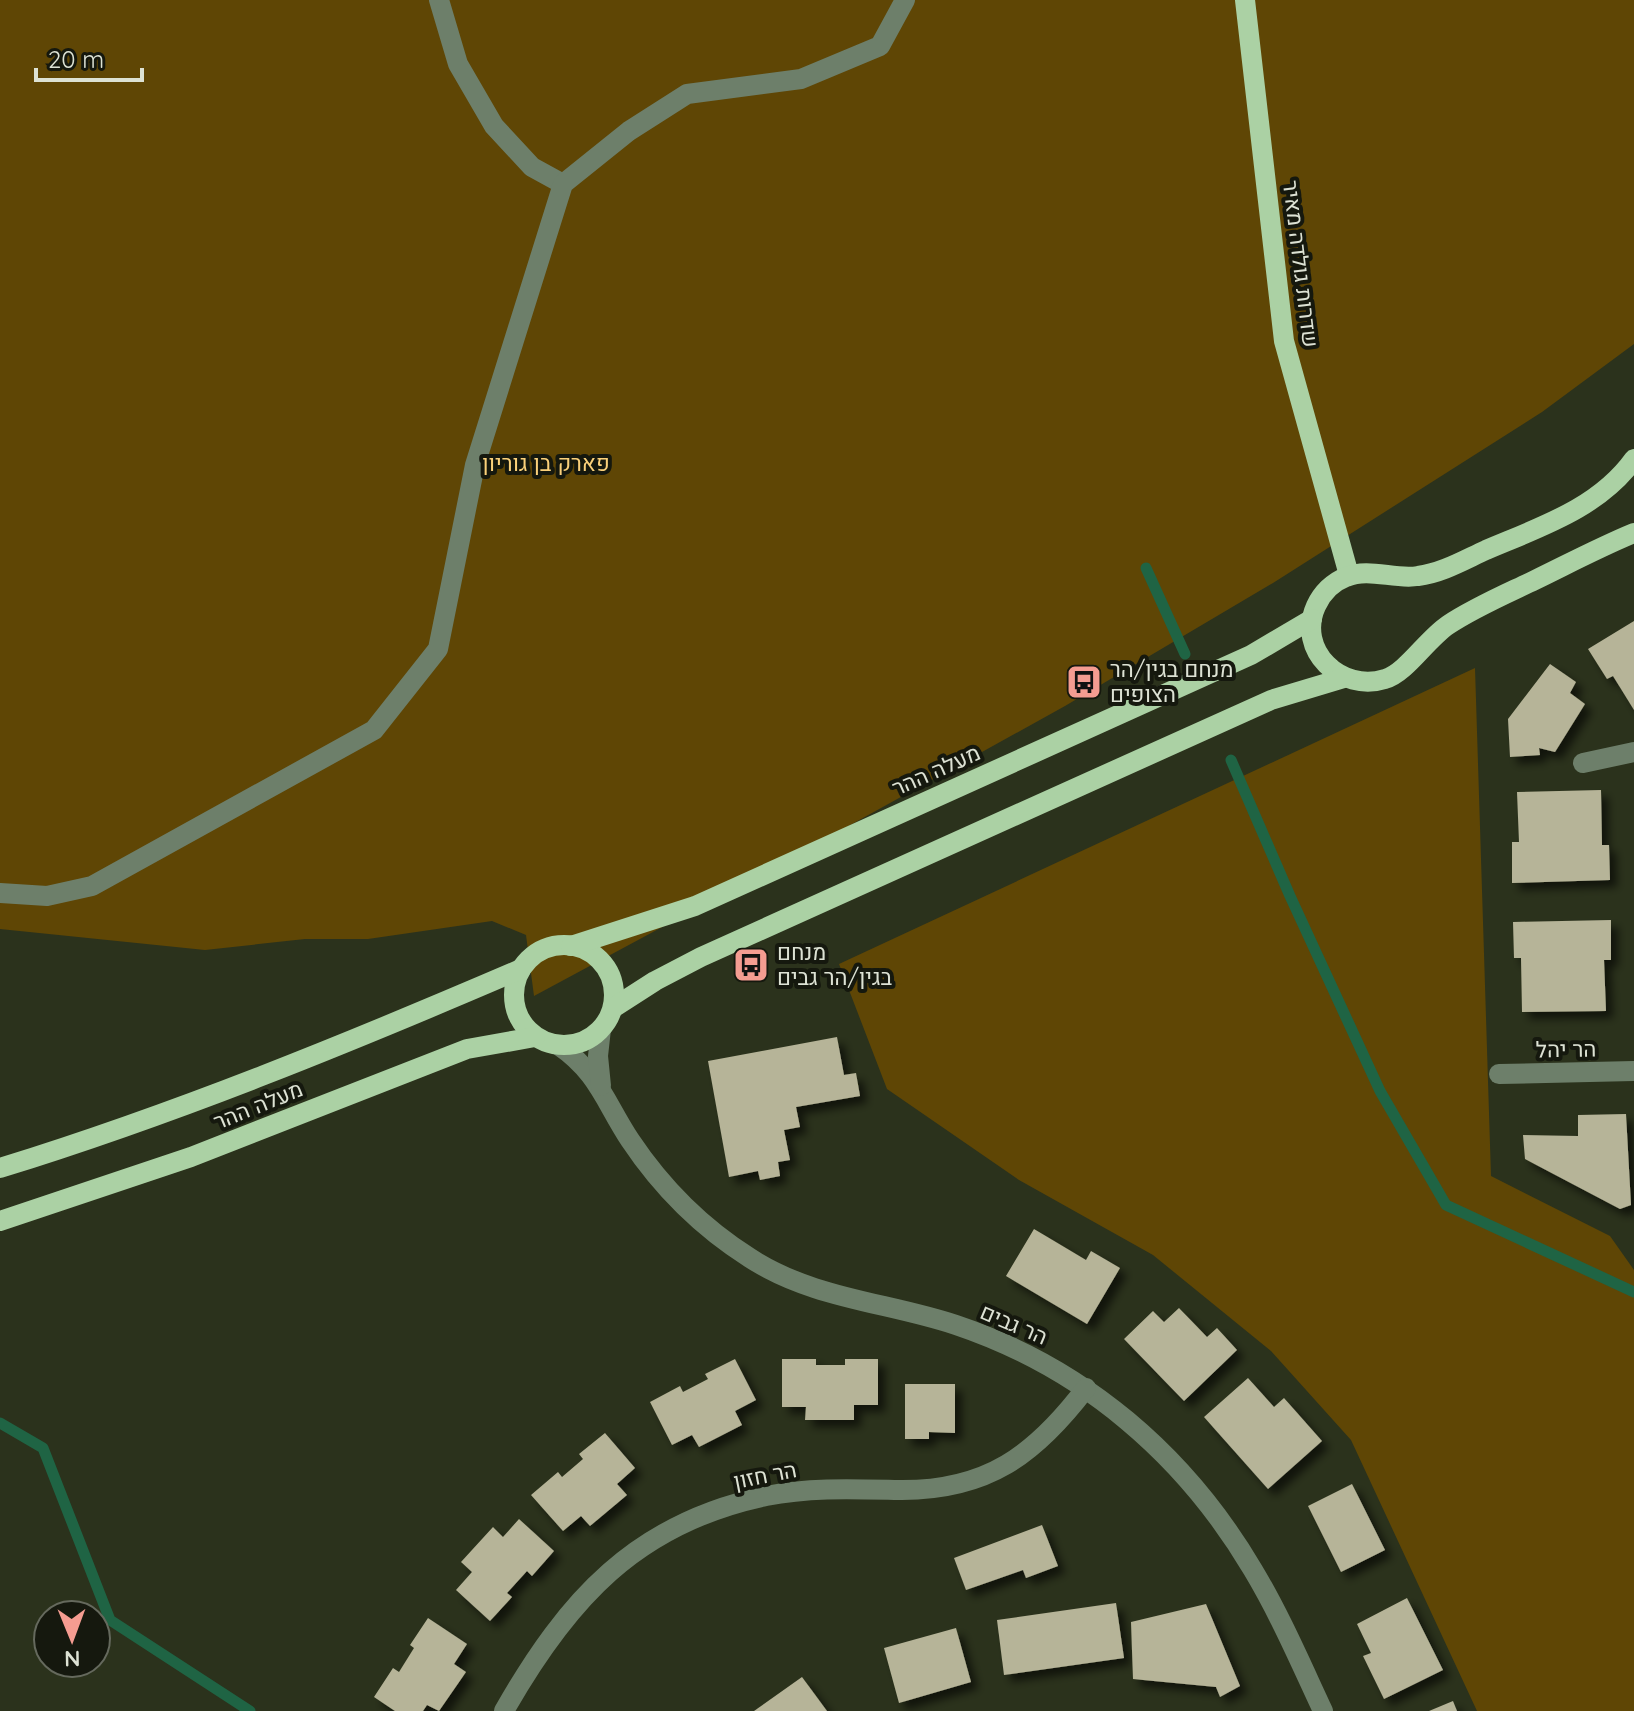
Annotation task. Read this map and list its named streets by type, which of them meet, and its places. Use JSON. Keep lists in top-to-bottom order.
{
  "streets": {
    "main road": ["שדרות גולדה מאיר", "מעלה ההר"],
    "street": ["הר יהל", "הר גבים", "הר חזון"]
  },
  "crossings": [
    ["מעלה ההר", "הר גבים"],
    ["הר גבים", "הר חזון"]
  ],
  "parks": ["פארק בן גוריון"],
  "places": {
    "bus stop": ["מנחם בגין/הר הצופים", "מנחם בגין/הר גבים"]
  },
  "scale_bar": "20 m",
  "north": "bottom"
}
